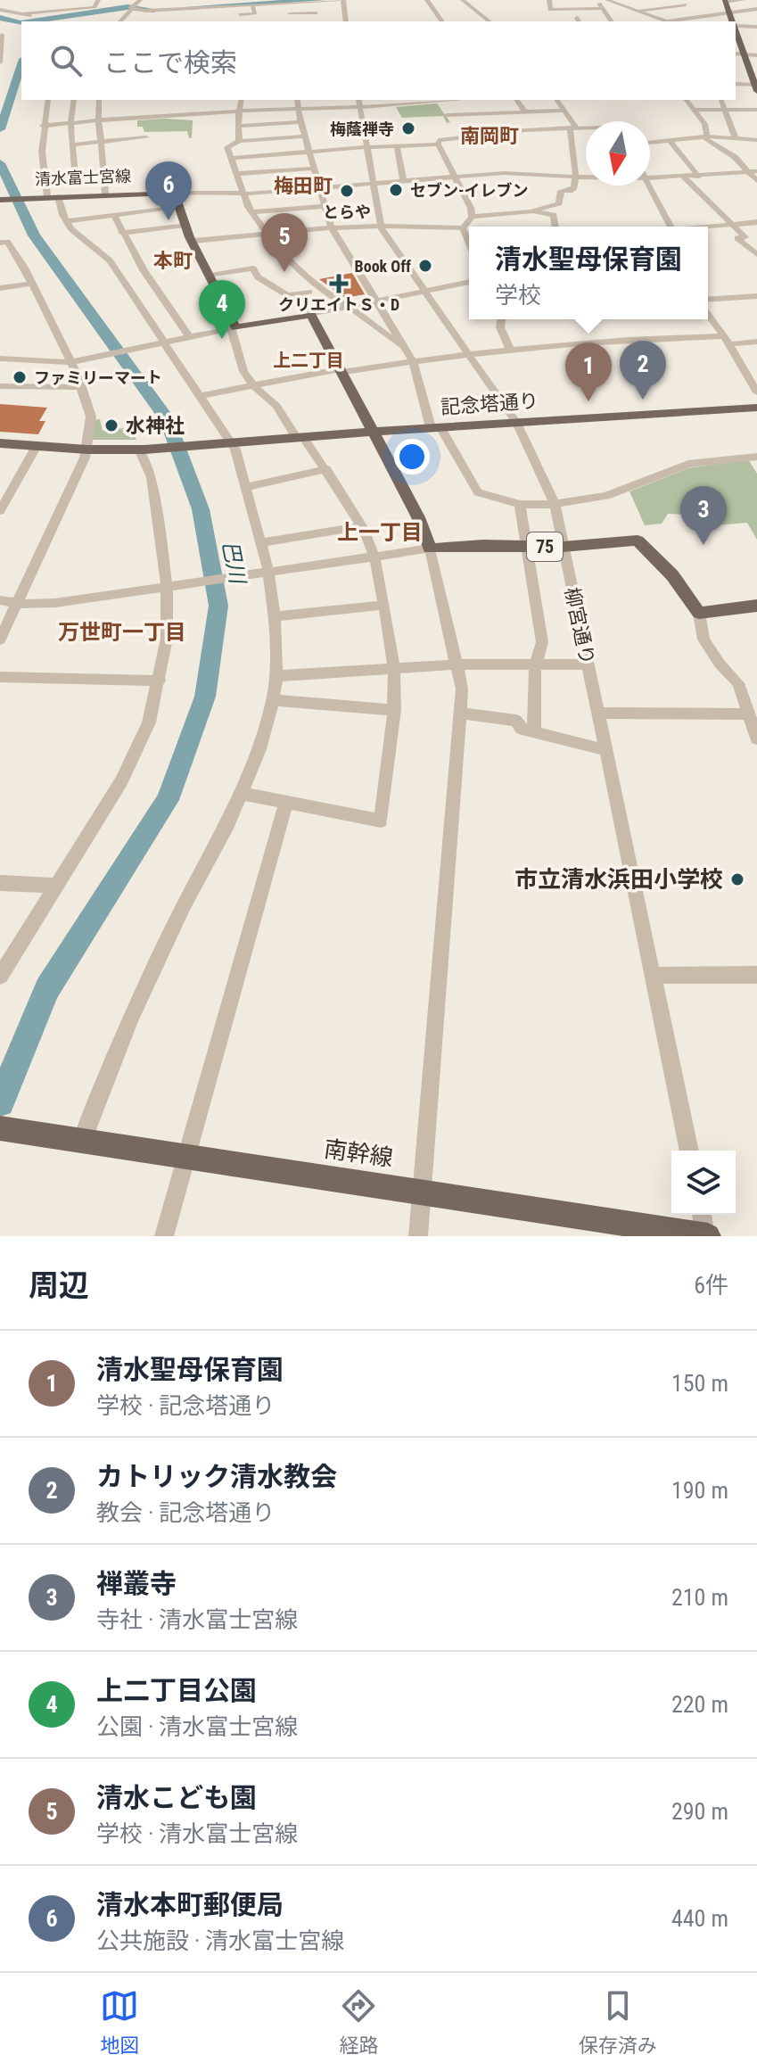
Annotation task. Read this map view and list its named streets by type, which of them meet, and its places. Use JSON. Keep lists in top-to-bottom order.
{
  "streets": {
    "main road": [
      "清水富士宮線",
      "記念塔通り",
      "75",
      "南幹線"
    ],
    "street": ["柳宮通り"]
  },
  "crossings": [
    ["記念塔通り", "柳宮通り"],
    ["75", "柳宮通り"]
  ],
  "districts": [
    "南岡町",
    "梅田町",
    "本町",
    "上二丁目",
    "上一丁目",
    "万世町一丁目"
  ],
  "water": ["巴川"],
  "places": {
    "other": [
      "梅蔭禅寺",
      "セブン-イレブン",
      "とらや",
      "Book Off",
      "ファミリーマート",
      "水神社",
      "市立清水浜田小学校"
    ],
    "health": ["クリエイトＳ・D"]
  },
  "north": "bottom",
  "page": {
    "search": "ここで検索",
    "pins": [
      "6",
      "5",
      "4",
      "2",
      "1",
      "3"
    ],
    "popup": ["清水聖母保育園", "学校"],
    "heading": ["周辺", "6件"],
    "list": [
      {
        "mark": "1",
        "name": "清水聖母保育園",
        "note": "学校 · 記念塔通り",
        "value": "150 m"
      },
      {
        "mark": "2",
        "name": "カトリック清水教会",
        "note": "教会 · 記念塔通り",
        "value": "190 m"
      },
      {
        "mark": "3",
        "name": "禅叢寺",
        "note": "寺社 · 清水富士宮線",
        "value": "210 m"
      },
      {
        "mark": "4",
        "name": "上二丁目公園",
        "note": "公園 · 清水富士宮線",
        "value": "220 m"
      },
      {
        "mark": "5",
        "name": "清水こども園",
        "note": "学校 · 清水富士宮線",
        "value": "290 m"
      },
      {
        "mark": "6",
        "name": "清水本町郵便局",
        "note": "公共施設 · 清水富士宮線",
        "value": "440 m"
      }
    ],
    "nav": ["地図", "経路", "保存済み"]
  }
}
